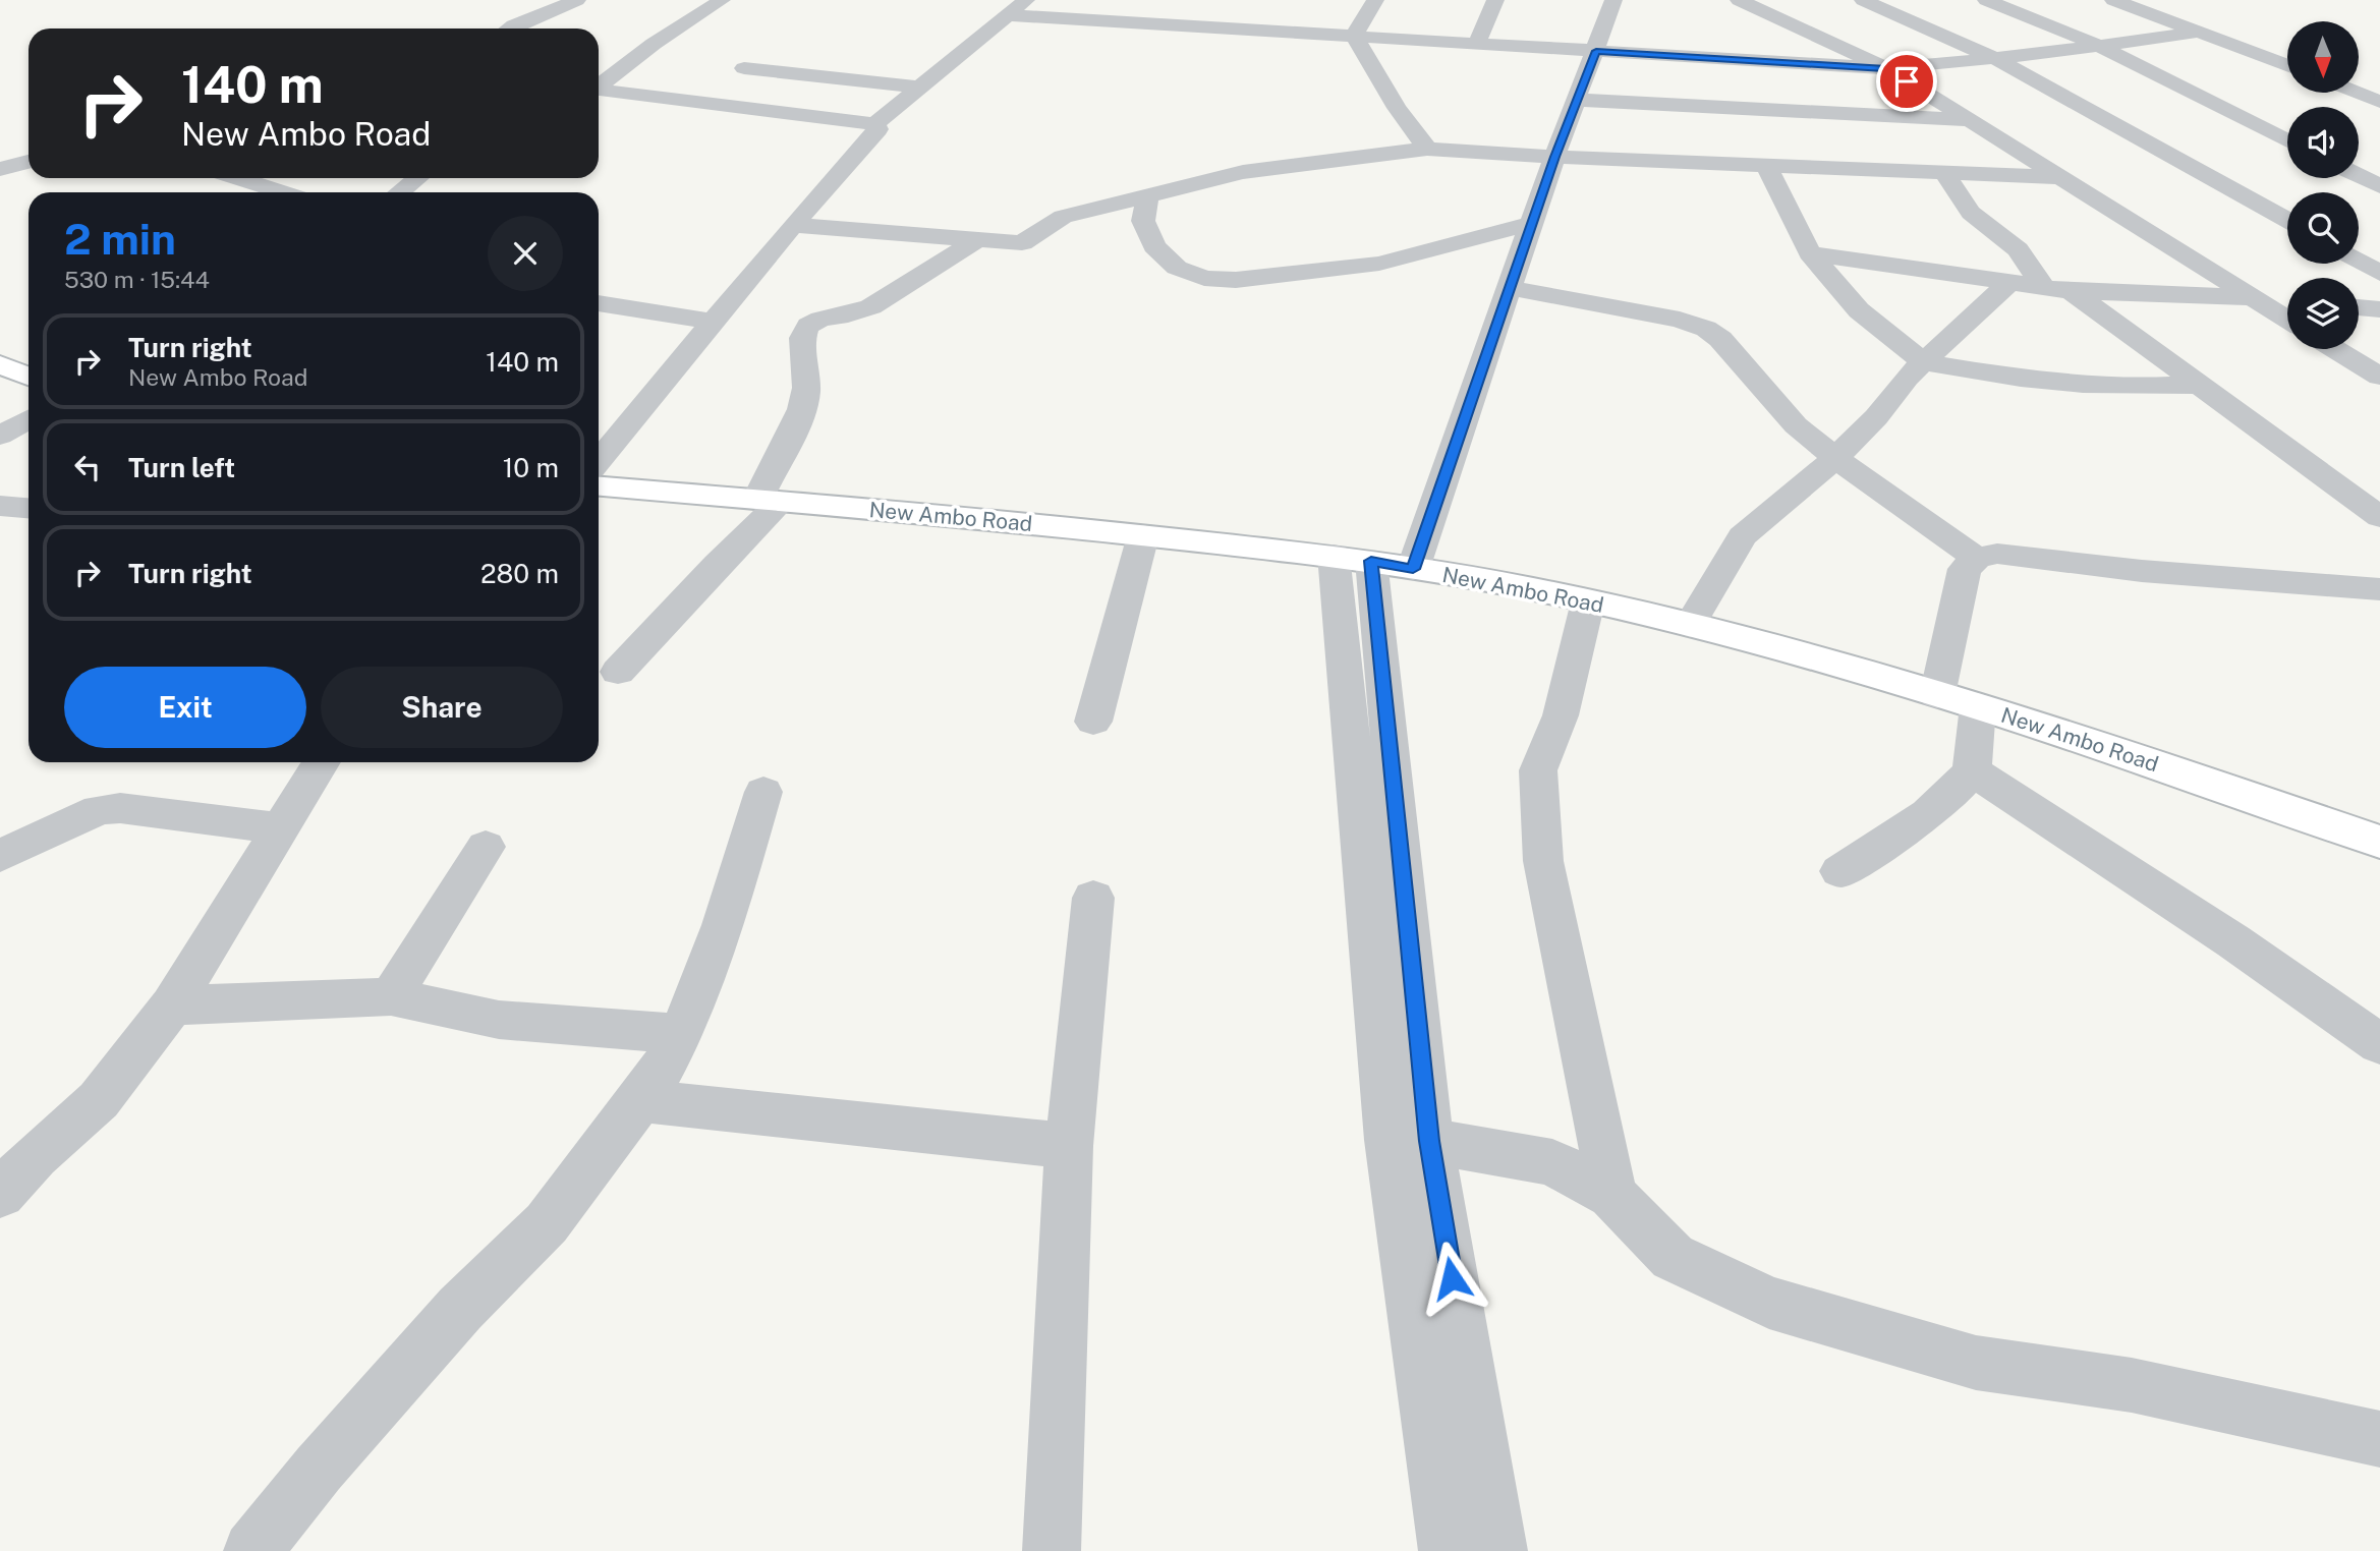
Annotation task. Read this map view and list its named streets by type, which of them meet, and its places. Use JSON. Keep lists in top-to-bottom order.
{
  "streets": {
    "main road": ["New Ambo Road"]
  },
  "north": "bottom",
  "page": {
    "turn": ["140 m", "New Ambo Road"],
    "heading": ["2 min", "530 m · 15:44"],
    "list": [
      {
        "name": "Turn right",
        "note": "New Ambo Road",
        "value": "140 m"
      },
      {
        "name": "Turn left",
        "value": "10 m"
      },
      {
        "name": "Turn right",
        "value": "280 m"
      }
    ],
    "buttons": ["Exit", "Share"]
  }
}
